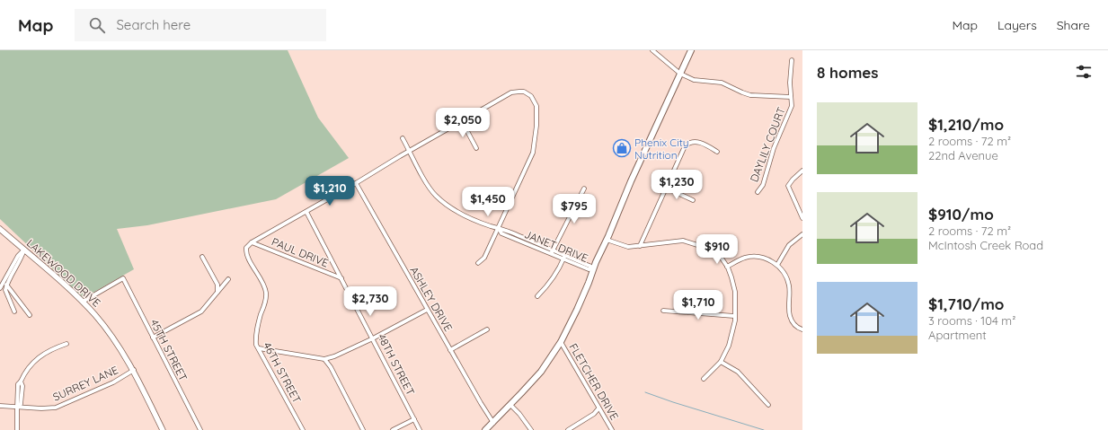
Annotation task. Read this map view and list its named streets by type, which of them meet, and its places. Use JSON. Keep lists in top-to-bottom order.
{
  "streets": {
    "street": [
      "DAYLILY COURT",
      "JANET DRIVE",
      "PAUL DRIVE",
      "LAKEWOOD DRIVE",
      "ASHLEY DRIVE",
      "45TH STREET",
      "48TH STREET",
      "46TH STREET",
      "FLETCHER DRIVE",
      "SURREY LANE"
    ]
  },
  "crossings": [
    ["PAUL DRIVE", "48TH STREET"],
    ["PAUL DRIVE", "46TH STREET"],
    ["LAKEWOOD DRIVE", "45TH STREET"],
    ["LAKEWOOD DRIVE", "SURREY LANE"]
  ],
  "places": {
    "shop": ["Phenix City Nutrition"]
  },
  "page": {
    "header": "Map",
    "search": "Search here",
    "nav": ["Map", "Layers", "Share"],
    "heading": "8 homes",
    "list": [
      {
        "name": "$1,210/mo",
        "note": "2 rooms · 72 m² · 22nd Avenue"
      },
      {
        "name": "$910/mo",
        "note": "2 rooms · 72 m² · McIntosh Creek Road"
      },
      {
        "name": "$1,710/mo",
        "note": "3 rooms · 104 m² · Apartment"
      }
    ],
    "price": [
      "$2,050",
      "$1,230",
      "$1,210",
      "$1,450",
      "$795",
      "$910",
      "$2,730",
      "$1,710"
    ]
  }
}
